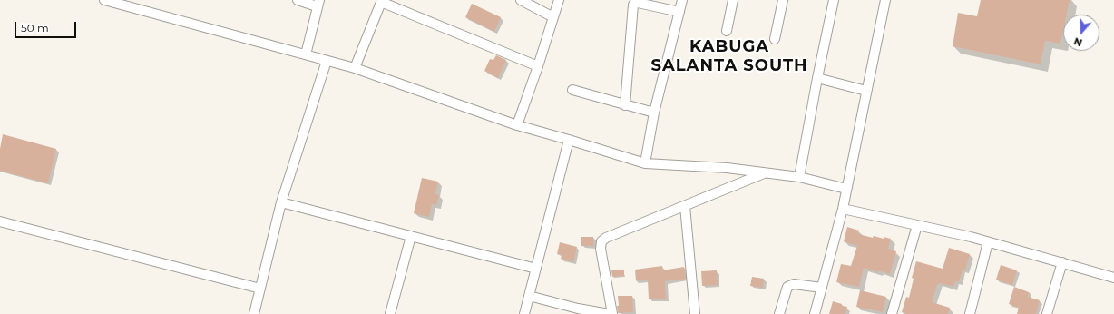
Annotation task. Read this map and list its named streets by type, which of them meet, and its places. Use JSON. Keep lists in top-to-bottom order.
{
  "districts": ["KABUGA SALANTA SOUTH"],
  "scale_bar": "50 m",
  "north": "bottom"
}
